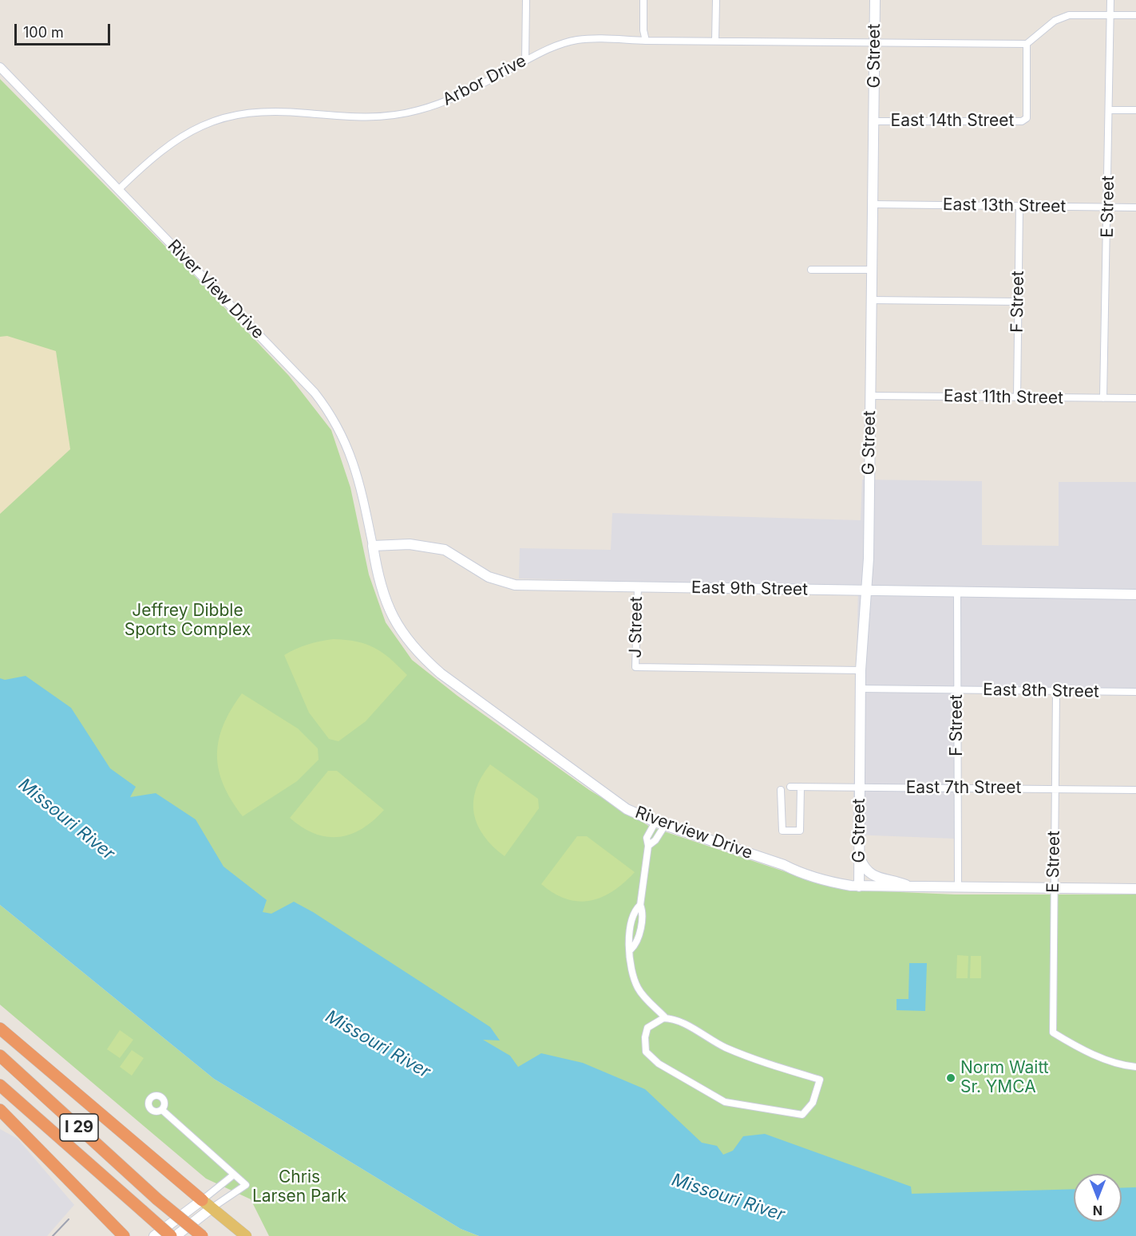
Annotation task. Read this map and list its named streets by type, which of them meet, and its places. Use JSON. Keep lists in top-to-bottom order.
{
  "streets": {
    "highway": ["I 29"],
    "main road": ["G Street", "East 9th Street", "Riverview Drive"],
    "street": [
      "Arbor Drive",
      "East 14th Street",
      "East 13th Street",
      "E Street",
      "River View Drive",
      "F Street",
      "East 11th Street",
      "J Street",
      "East 8th Street",
      "East 7th Street"
    ]
  },
  "crossings": [
    ["G Street", "Arbor Drive"],
    ["G Street", "East 14th Street"],
    ["G Street", "East 13th Street"],
    ["G Street", "East 11th Street"],
    ["G Street", "East 9th Street"],
    ["G Street", "J Street"],
    ["G Street", "East 8th Street"],
    ["G Street", "East 7th Street"],
    ["G Street", "Riverview Drive"],
    ["Arbor Drive", "East 14th Street"],
    ["Arbor Drive", "River View Drive"],
    ["East 13th Street", "E Street"],
    ["East 13th Street", "F Street"],
    ["E Street", "East 11th Street"],
    ["E Street", "East 8th Street"],
    ["E Street", "East 7th Street"],
    ["E Street", "Riverview Drive"],
    ["River View Drive", "East 9th Street"],
    ["River View Drive", "Riverview Drive"],
    ["F Street", "East 11th Street"],
    ["F Street", "East 9th Street"],
    ["F Street", "East 8th Street"],
    ["F Street", "East 7th Street"],
    ["F Street", "Riverview Drive"],
    ["East 9th Street", "J Street"],
    ["East 9th Street", "Riverview Drive"]
  ],
  "water": ["Missouri River"],
  "parks": ["Jeffrey Dibble Sports Complex", "Chris Larsen Park"],
  "places": ["Norm Waitt Sr. YMCA"],
  "scale_bar": "100 m",
  "north": "bottom"
}
